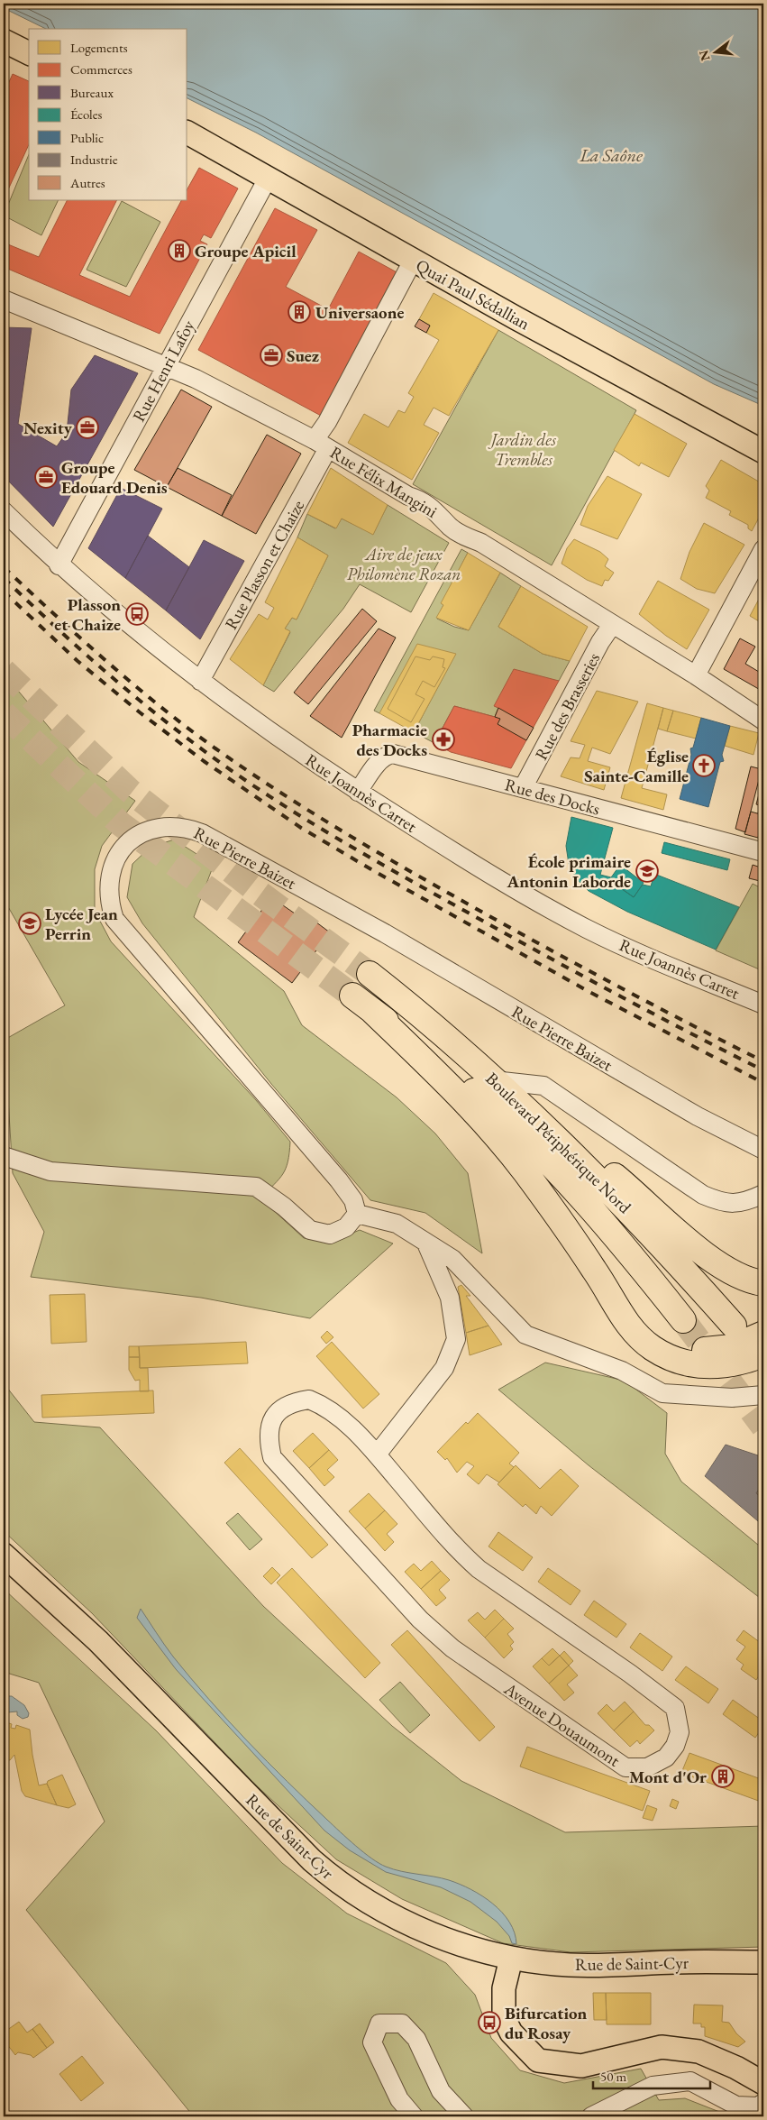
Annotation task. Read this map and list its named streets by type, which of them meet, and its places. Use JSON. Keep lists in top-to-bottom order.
{
  "streets": {
    "highway": ["Boulevard Périphérique Nord"],
    "main road": ["Quai Paul Sédallian", "Rue de Saint-Cyr"],
    "street": [
      "Rue Henri Lafoy",
      "Rue Félix Mangini",
      "Rue Plasson et Chaize",
      "Rue des Brasseries",
      "Rue Joannès Carret",
      "Rue des Docks",
      "Rue Pierre Baizet",
      "Avenue Douaumont"
    ]
  },
  "crossings": [
    ["Quai Paul Sédallian", "Rue Henri Lafoy"],
    ["Quai Paul Sédallian", "Rue Plasson et Chaize"],
    ["Rue Henri Lafoy", "Rue Félix Mangini"],
    ["Rue Henri Lafoy", "Rue Joannès Carret"],
    ["Rue Félix Mangini", "Rue Plasson et Chaize"],
    ["Rue Félix Mangini", "Rue des Brasseries"],
    ["Rue Plasson et Chaize", "Rue Joannès Carret"],
    ["Rue des Brasseries", "Rue des Docks"],
    ["Rue Joannès Carret", "Rue des Docks"]
  ],
  "water": ["La Saône"],
  "parks": ["Jardin des Trembles", "Aire de jeux Philomène Rozan"],
  "places": {
    "building": ["Groupe Apicil", "Universaone", "Mont d'Or"],
    "office": ["Suez", "Nexity", "Groupe Edouard Denis"],
    "bus stop": ["Plasson et Chaize", "Bifurcation du Rosay"],
    "pharmacy": ["Pharmacie des Docks"],
    "church": ["Église Sainte-Camille"],
    "school or university": ["École primaire Antonin Laborde", "Lycée Jean Perrin"]
  },
  "legend": [
    "Logements",
    "Commerces",
    "Bureaux",
    "Écoles",
    "Public",
    "Industrie",
    "Autres"
  ],
  "scale_bar": "50 m",
  "north": "left"
}
